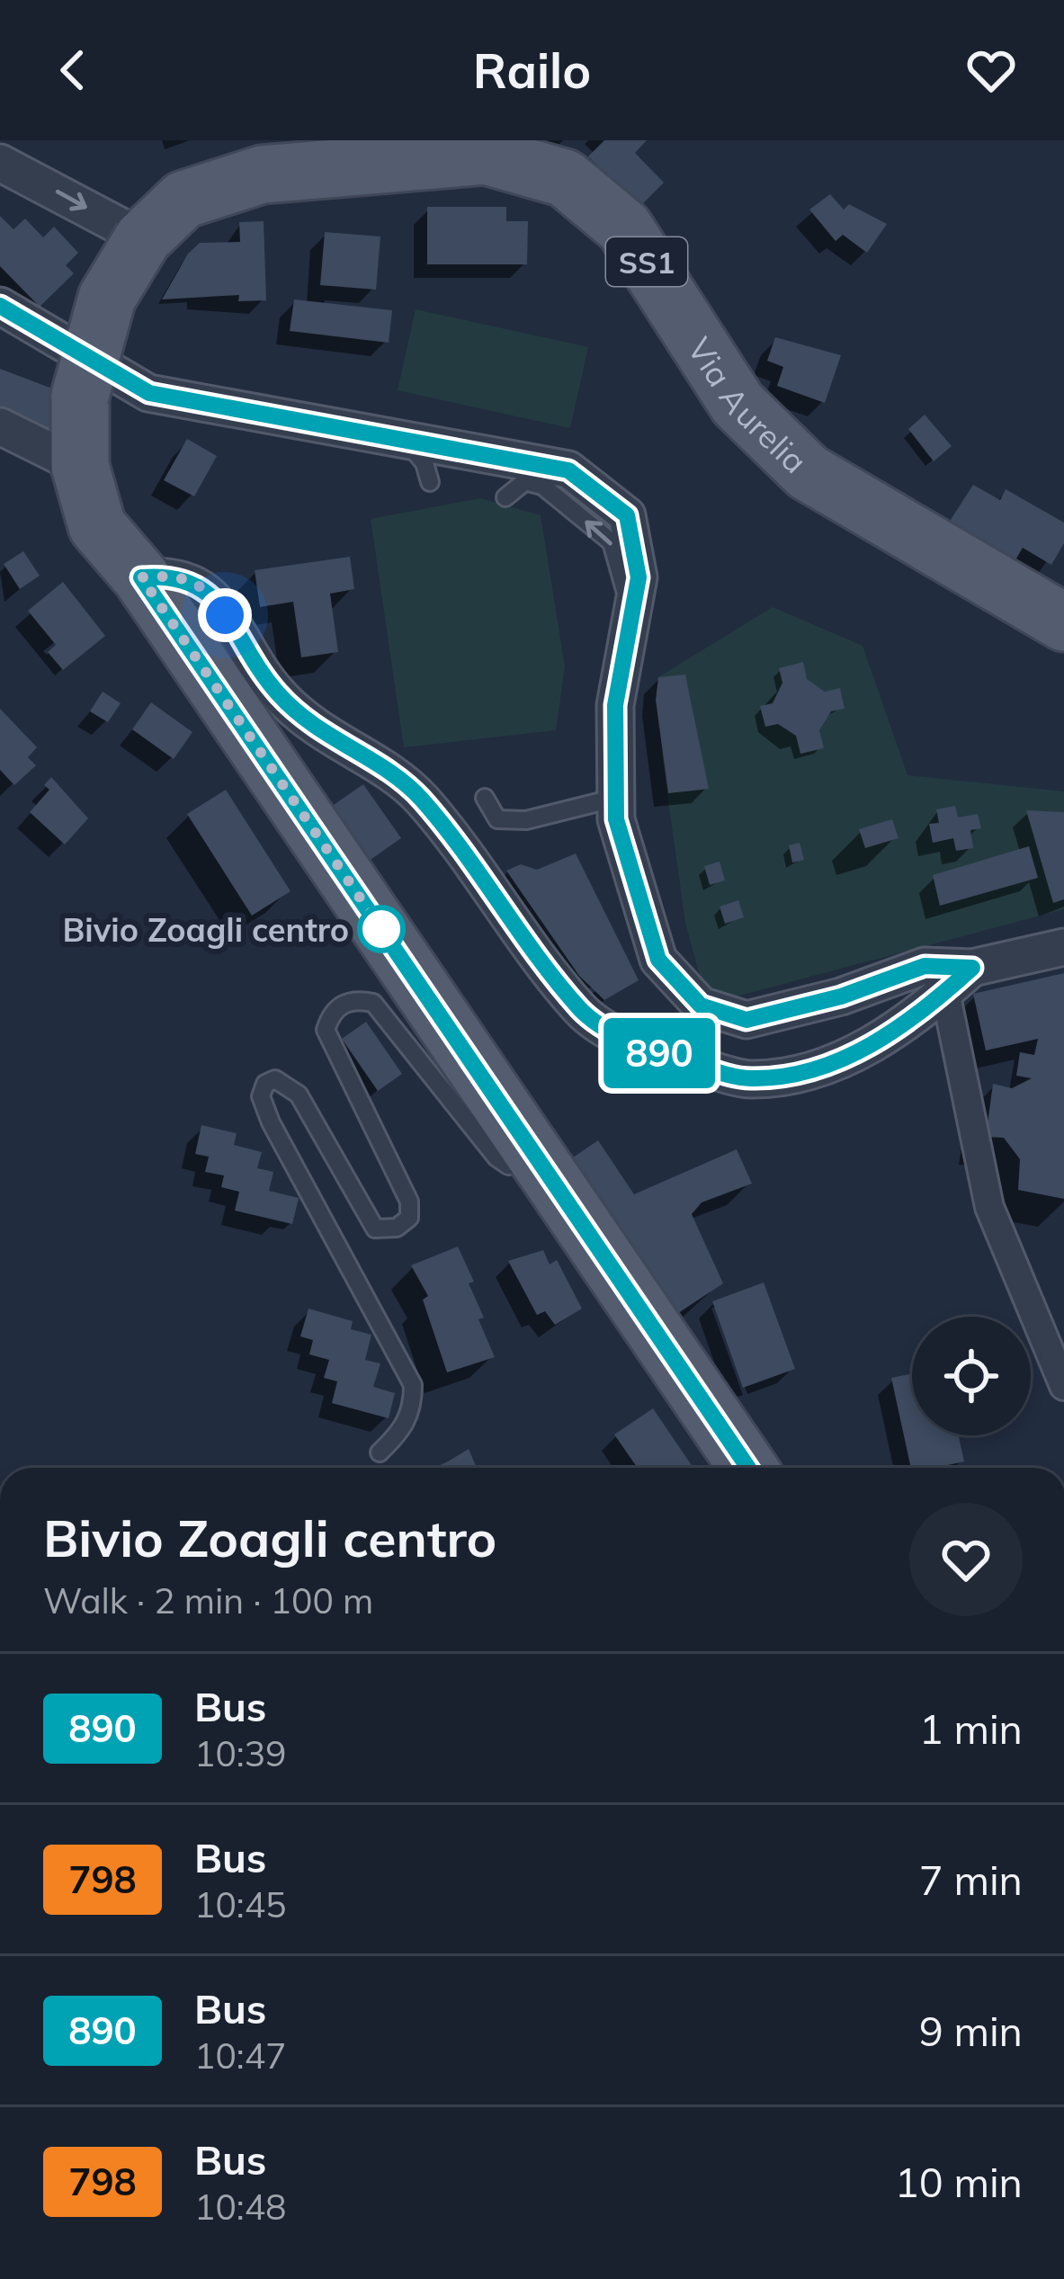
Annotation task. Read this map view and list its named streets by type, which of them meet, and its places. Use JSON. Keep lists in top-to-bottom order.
{
  "streets": {
    "main road": ["SS1", "Via Aurelia"]
  },
  "places": ["Bivio Zoagli centro"],
  "lines": ["bus line 890"],
  "page": {
    "header": "Railo",
    "on_map": "890",
    "heading": ["Bivio Zoagli centro", "Walk · 2 min · 100 m"],
    "list": [
      {
        "mark": "890",
        "name": "Bus",
        "note": "10:39",
        "value": "1 min"
      },
      {
        "mark": "798",
        "name": "Bus",
        "note": "10:45",
        "value": "7 min"
      },
      {
        "mark": "890",
        "name": "Bus",
        "note": "10:47",
        "value": "9 min"
      },
      {
        "mark": "798",
        "name": "Bus",
        "note": "10:48",
        "value": "10 min"
      }
    ]
  }
}
